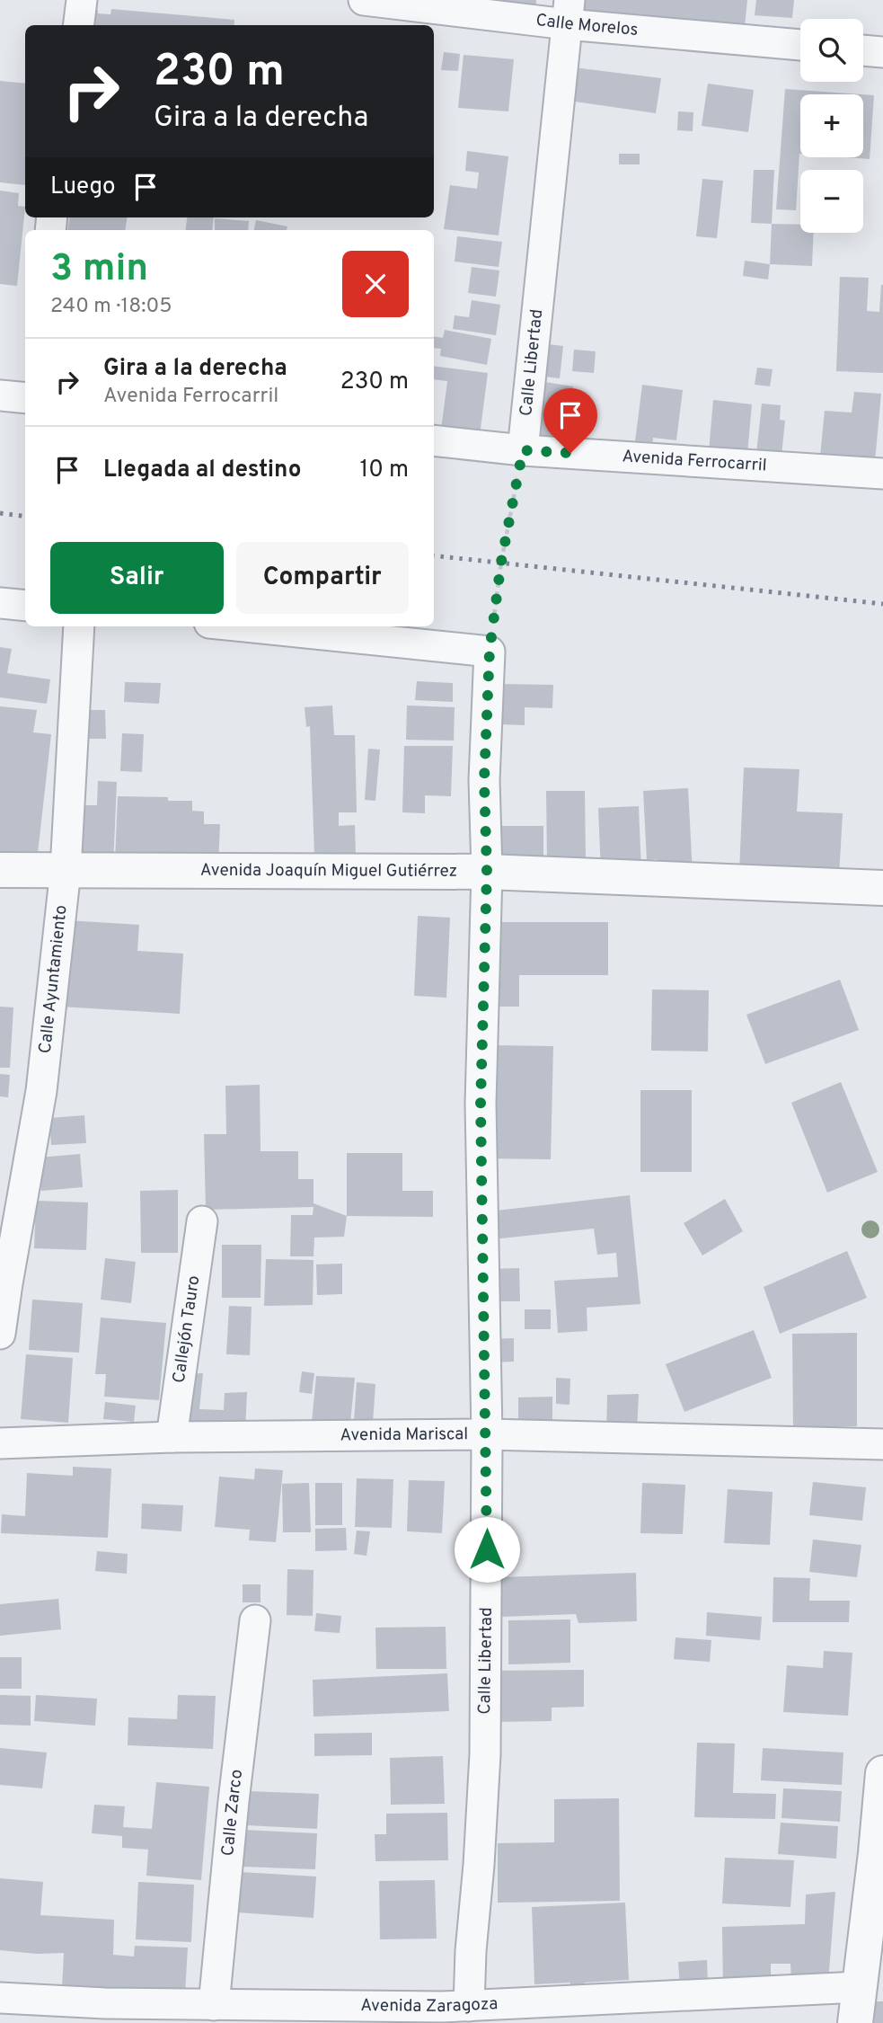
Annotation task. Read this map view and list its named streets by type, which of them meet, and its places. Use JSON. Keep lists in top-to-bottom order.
{
  "streets": {
    "street": [
      "Calle Morelos",
      "Calle Libertad",
      "Avenida Ferrocarril",
      "Avenida Joaquín Miguel Gutiérrez",
      "Calle Ayuntamiento",
      "Callejón Tauro",
      "Avenida Mariscal",
      "Calle Zarco",
      "Avenida Zaragoza"
    ]
  },
  "crossings": [
    ["Calle Morelos", "Calle Libertad"],
    ["Calle Libertad", "Avenida Ferrocarril"],
    ["Calle Libertad", "Avenida Joaquín Miguel Gutiérrez"],
    ["Calle Libertad", "Avenida Mariscal"],
    ["Calle Libertad", "Avenida Zaragoza"],
    ["Avenida Joaquín Miguel Gutiérrez", "Calle Ayuntamiento"],
    ["Callejón Tauro", "Avenida Mariscal"],
    ["Calle Zarco", "Avenida Zaragoza"]
  ],
  "page": {
    "map_buttons": ["+", "−"],
    "turn": ["230 m", "Gira a la derecha"],
    "then": "Luego",
    "heading": ["3 min", "240 m · 18:05"],
    "list": [
      {
        "name": "Gira a la derecha",
        "note": "Avenida Ferrocarril",
        "value": "230 m"
      },
      {
        "name": "Llegada al destino",
        "value": "10 m"
      }
    ],
    "buttons": ["Salir", "Compartir"]
  }
}
